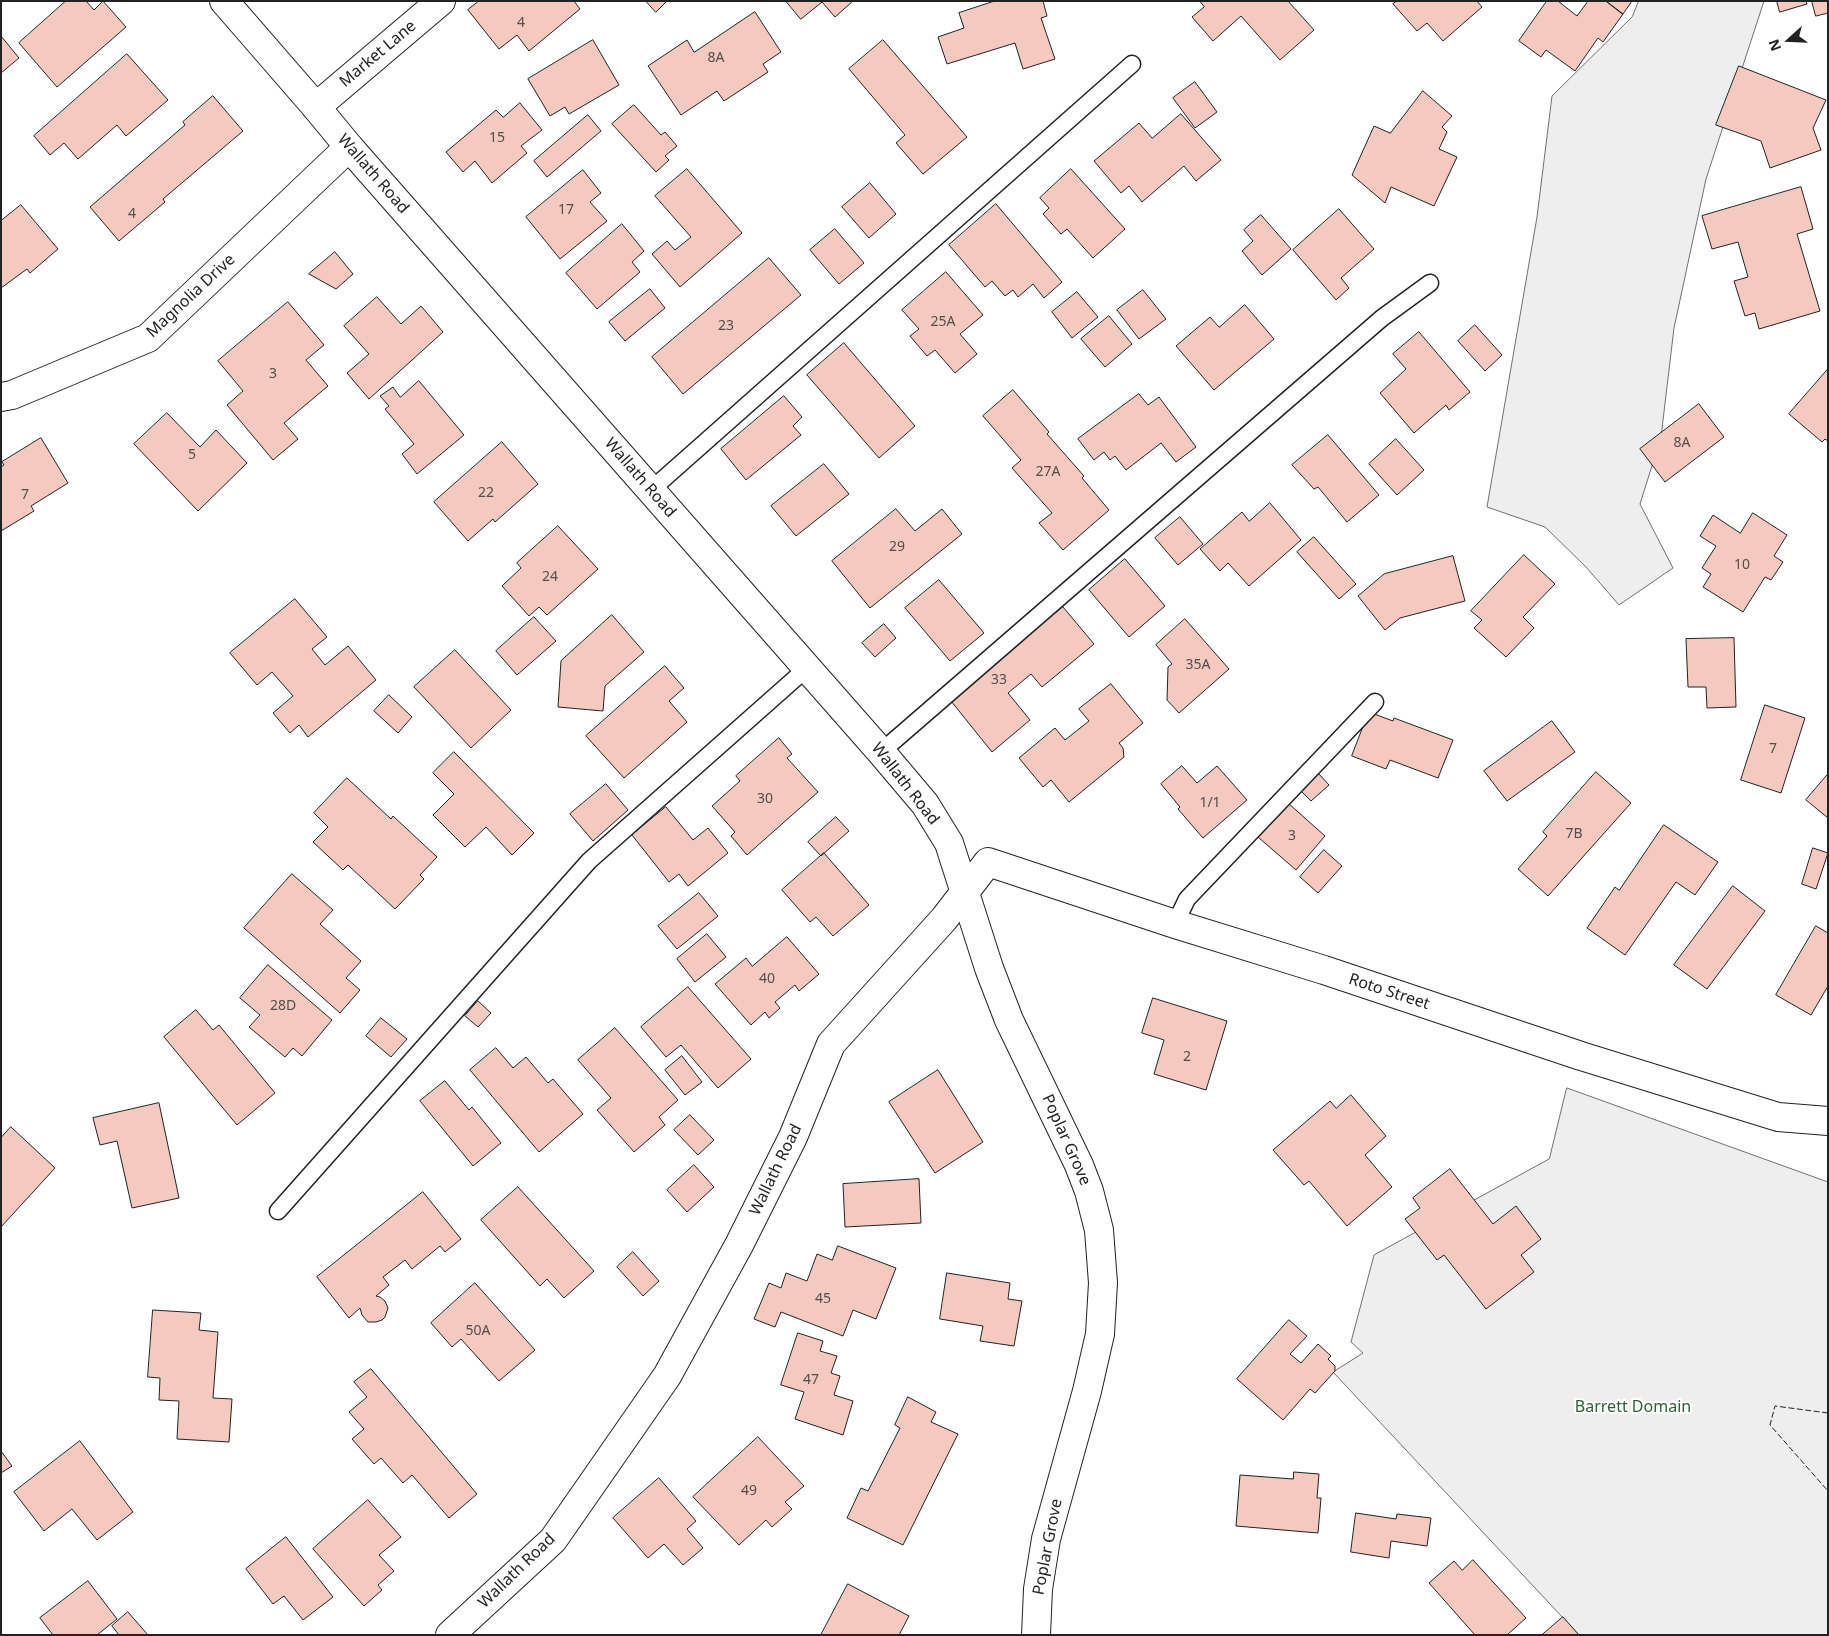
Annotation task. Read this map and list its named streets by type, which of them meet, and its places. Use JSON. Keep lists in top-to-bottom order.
{
  "streets": {
    "street": [
      "Market Lane",
      "Wallath Road",
      "Magnolia Drive",
      "Roto Street",
      "Poplar Grove"
    ]
  },
  "crossings": [
    ["Market Lane", "Wallath Road"],
    ["Wallath Road", "Magnolia Drive"],
    ["Wallath Road", "Roto Street"],
    ["Wallath Road", "Poplar Grove"],
    ["Roto Street", "Poplar Grove"]
  ],
  "parks": ["Barrett Domain"],
  "house_numbers": [
    "4",
    "8A",
    "15",
    "17",
    "4",
    "25A",
    "23",
    "3",
    "8A",
    "5",
    "27A",
    "22",
    "7",
    "29",
    "10",
    "24",
    "35A",
    "33",
    "7",
    "30",
    "1/1",
    "7B",
    "3",
    "40",
    "28D",
    "2",
    "45",
    "50A",
    "47",
    "49"
  ],
  "north": "left"
}
